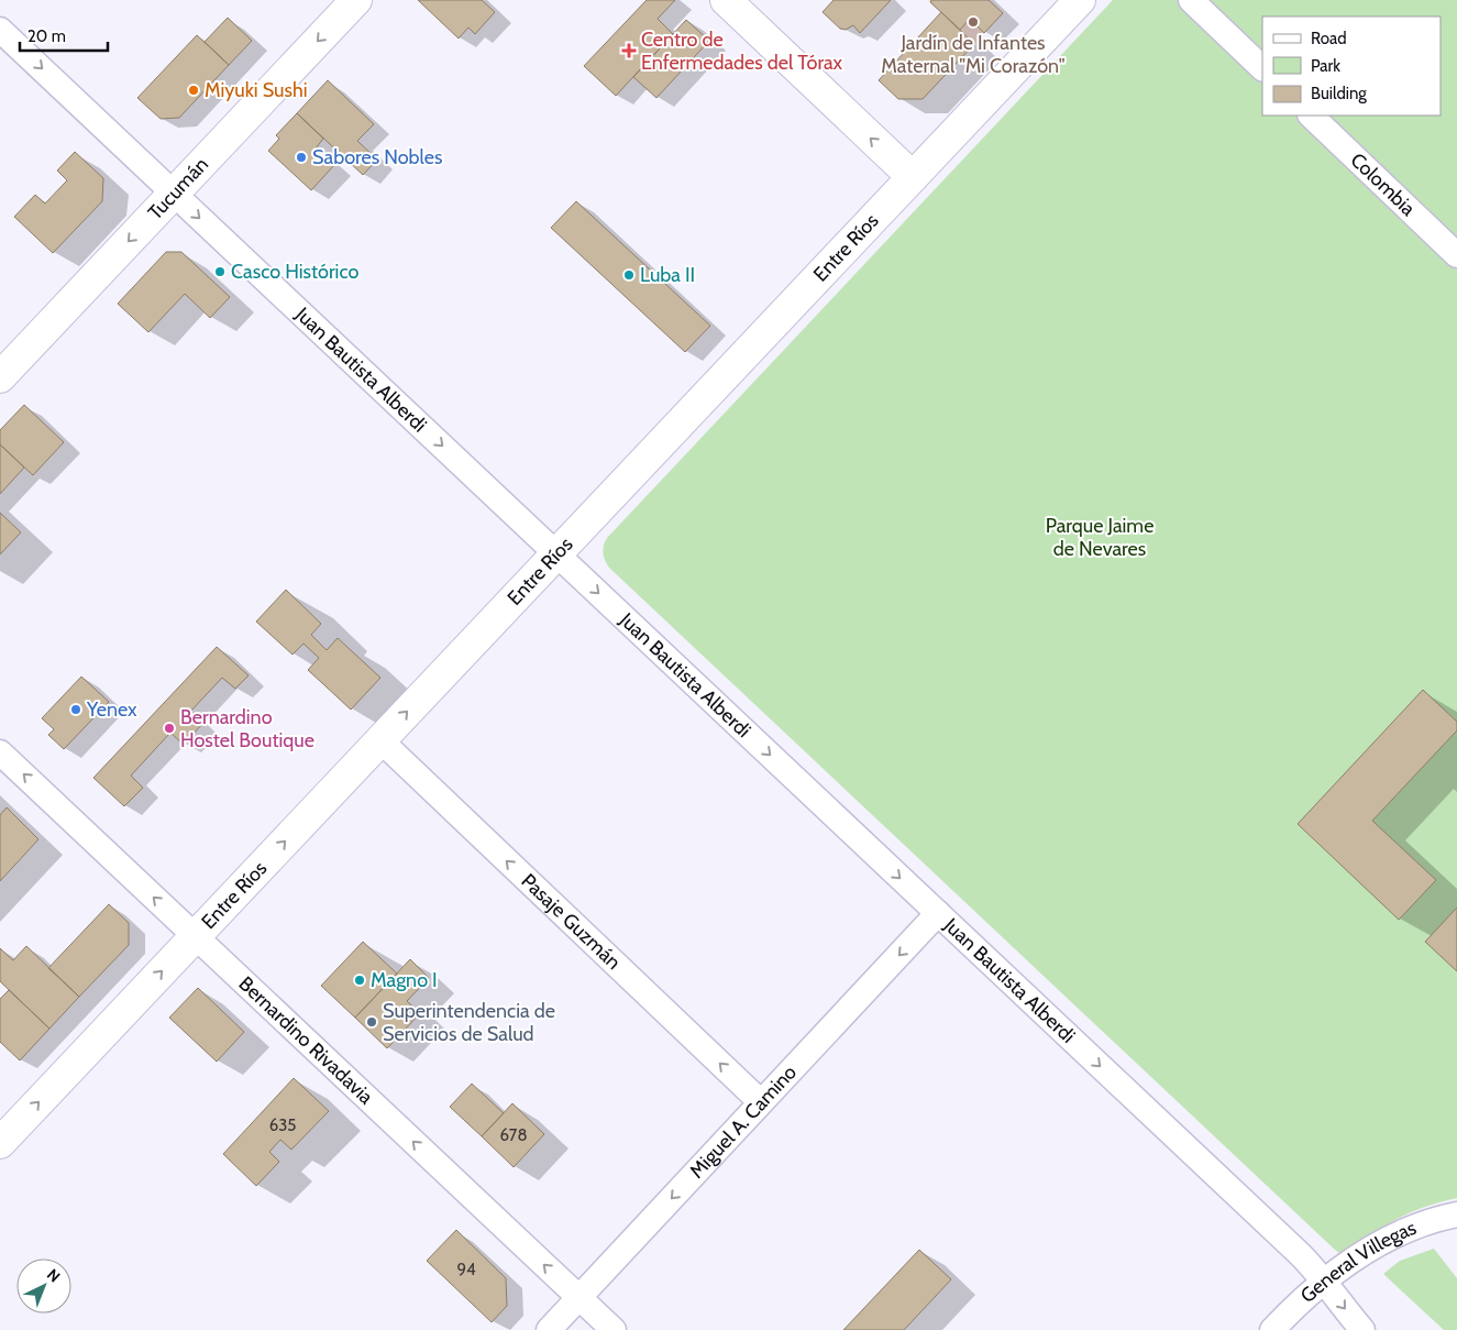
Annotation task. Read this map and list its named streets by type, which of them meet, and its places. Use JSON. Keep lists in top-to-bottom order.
{
  "streets": {
    "street": [
      "Colombia",
      "Tucumán",
      "Entre Ríos",
      "Juan Bautista Alberdi",
      "Pasaje Guzmán",
      "Bernardino Rivadavia",
      "Miguel A. Camino",
      "General Villegas"
    ]
  },
  "crossings": [
    ["Tucumán", "Juan Bautista Alberdi"],
    ["Entre Ríos", "Juan Bautista Alberdi"],
    ["Entre Ríos", "Pasaje Guzmán"],
    ["Entre Ríos", "Bernardino Rivadavia"],
    ["Juan Bautista Alberdi", "Miguel A. Camino"],
    ["Juan Bautista Alberdi", "General Villegas"],
    ["Pasaje Guzmán", "Miguel A. Camino"],
    ["Bernardino Rivadavia", "Miguel A. Camino"]
  ],
  "one_way": [
    "Tucumán",
    "Entre Ríos",
    "Juan Bautista Alberdi",
    "Pasaje Guzmán",
    "Bernardino Rivadavia",
    "Miguel A. Camino"
  ],
  "parks": ["Parque Jaime de Nevares"],
  "places": {
    "other": [
      "Jardín de Infantes Maternal \"Mi Corazón\"",
      "Miyuki Sushi",
      "Sabores Nobles",
      "Casco Histórico",
      "Luba II",
      "Yenex",
      "Bernardino Hostel Boutique",
      "Magno I",
      "Superintendencia de Servicios de Salud"
    ],
    "health": ["Centro de Enfermedades del Tórax"]
  },
  "house_numbers": ["635", "678", "94"],
  "legend": ["Road", "Park", "Building"],
  "scale_bar": "20 m",
  "north": "top right"
}
